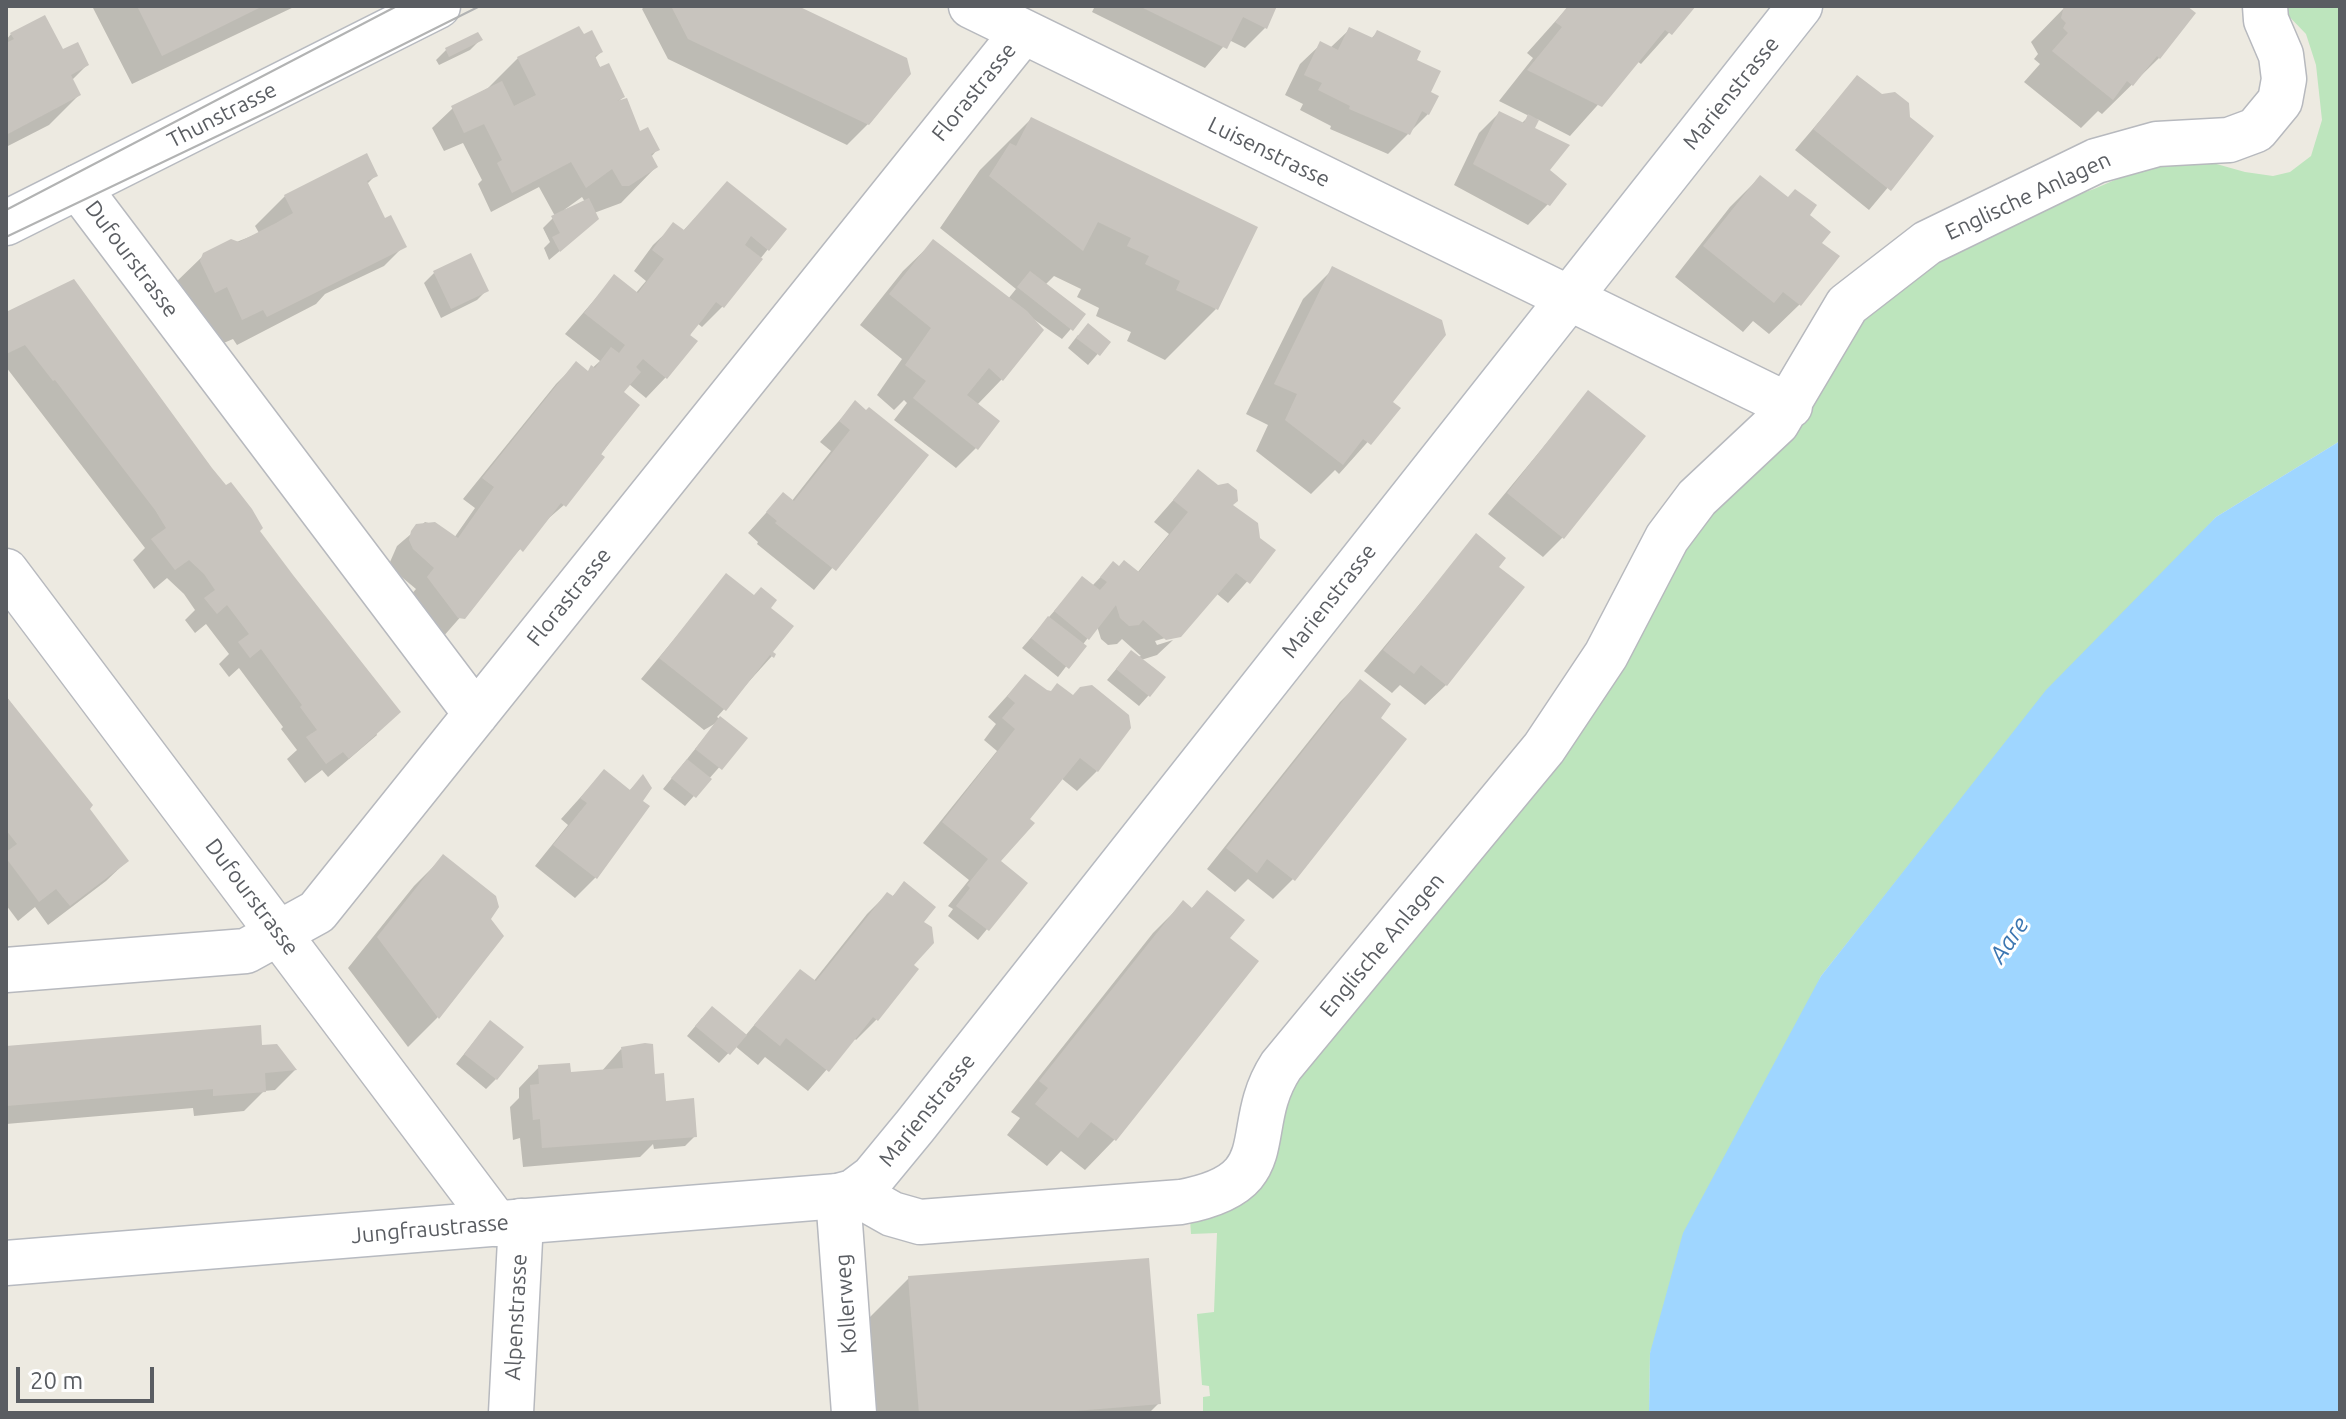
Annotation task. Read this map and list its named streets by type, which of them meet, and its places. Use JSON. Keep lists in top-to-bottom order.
{
  "streets": {
    "street": [
      "Florastrasse",
      "Marienstrasse",
      "Thunstrasse",
      "Luisenstrasse",
      "Englische Anlagen",
      "Dufourstrasse",
      "Jungfraustrasse",
      "Kollerweg",
      "Alpenstrasse"
    ]
  },
  "crossings": [
    ["Florastrasse", "Luisenstrasse"],
    ["Florastrasse", "Dufourstrasse"],
    ["Marienstrasse", "Luisenstrasse"],
    ["Marienstrasse", "Englische Anlagen"],
    ["Marienstrasse", "Jungfraustrasse"],
    ["Marienstrasse", "Kollerweg"],
    ["Thunstrasse", "Dufourstrasse"],
    ["Englische Anlagen", "Jungfraustrasse"],
    ["Englische Anlagen", "Kollerweg"],
    ["Dufourstrasse", "Jungfraustrasse"],
    ["Dufourstrasse", "Alpenstrasse"],
    ["Jungfraustrasse", "Kollerweg"],
    ["Jungfraustrasse", "Alpenstrasse"]
  ],
  "water": ["Aare"],
  "scale_bar": "20 m"
}
